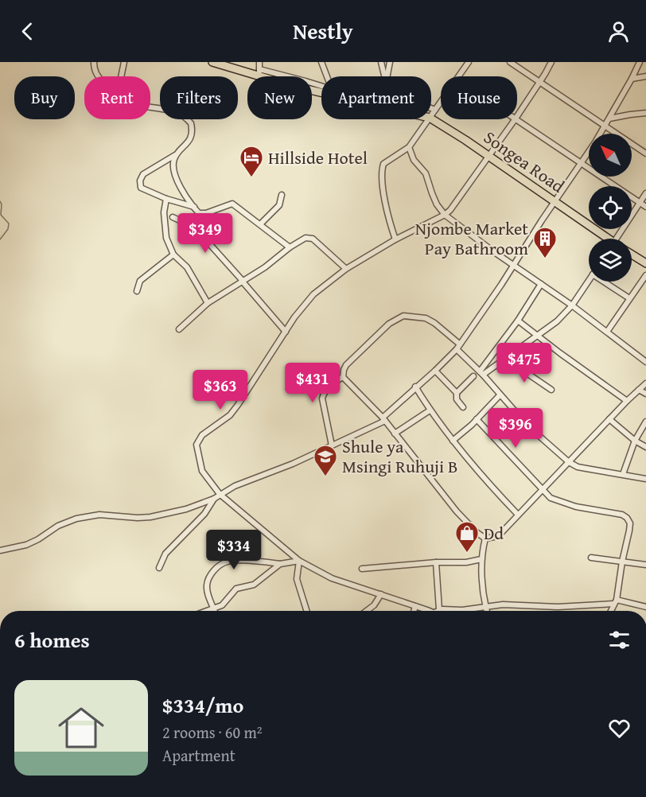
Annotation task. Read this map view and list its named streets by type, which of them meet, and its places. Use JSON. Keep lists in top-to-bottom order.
{
  "streets": {
    "highway": ["Songea Road"]
  },
  "places": {
    "hotel": ["Hillside Hotel"],
    "building": ["Njombe Market Pay Bathroom"],
    "school or university": ["Shule ya Msingi Ruhuji B"],
    "shop": ["Dd"]
  },
  "north": "top left",
  "page": {
    "header": "Nestly",
    "chip": [
      "Buy",
      "Rent",
      "Filters",
      "New",
      "Apartment",
      "House"
    ],
    "price": [
      "$349",
      "$475",
      "$431",
      "$363",
      "$396",
      "$334"
    ],
    "heading": "6 homes",
    "list": [
      {
        "name": "$334/mo",
        "note": "2 rooms · 60 m² · Apartment"
      }
    ]
  }
}
